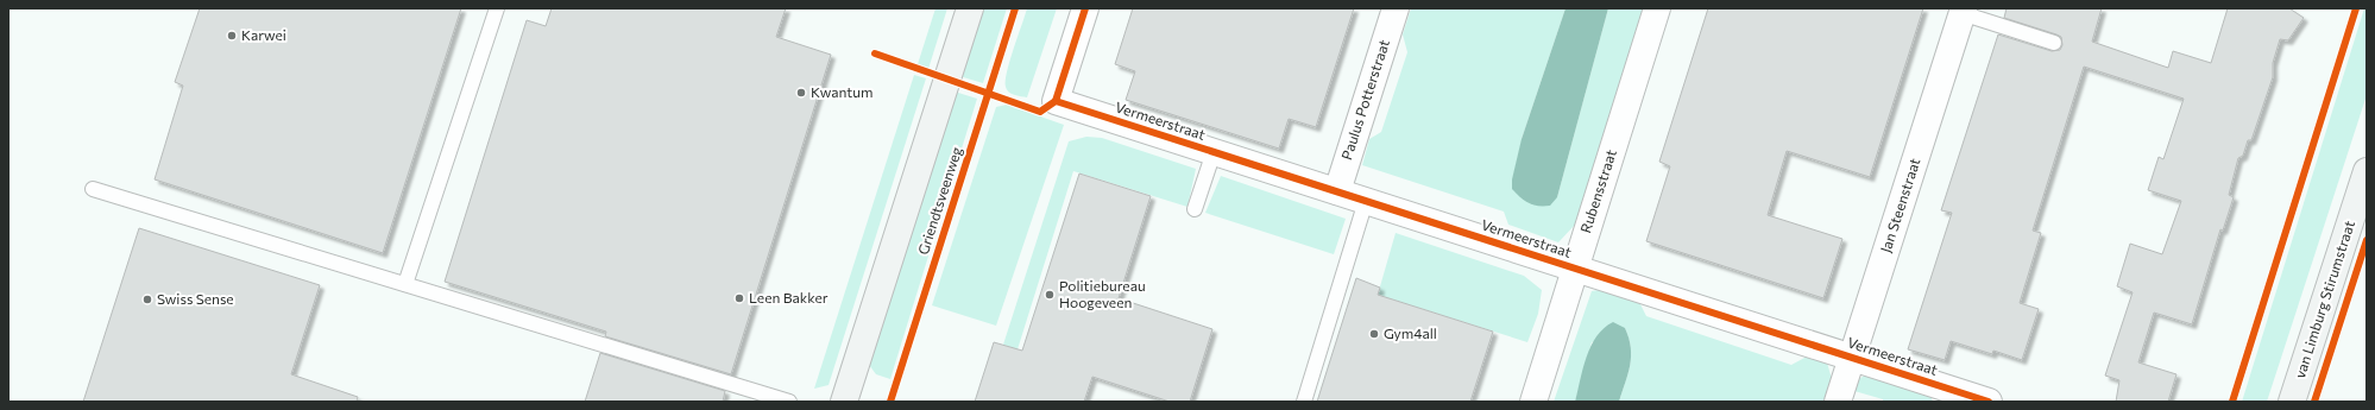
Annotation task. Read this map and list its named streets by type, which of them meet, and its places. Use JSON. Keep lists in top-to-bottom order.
{
  "streets": {
    "street": [
      "Paulus Potterstraat",
      "Vermeerstraat",
      "Rubensstraat",
      "Griendtsveenweg",
      "Jan Steenstraat",
      "van Limburg Stirumstraat"
    ]
  },
  "crossings": [
    ["Paulus Potterstraat", "Vermeerstraat"],
    ["Vermeerstraat", "Rubensstraat"],
    ["Vermeerstraat", "Jan Steenstraat"]
  ],
  "places": [
    "Karwei",
    "Kwantum",
    "Politiebureau Hoogeveen",
    "Leen Bakker",
    "Swiss Sense",
    "Gym4all"
  ]
}
